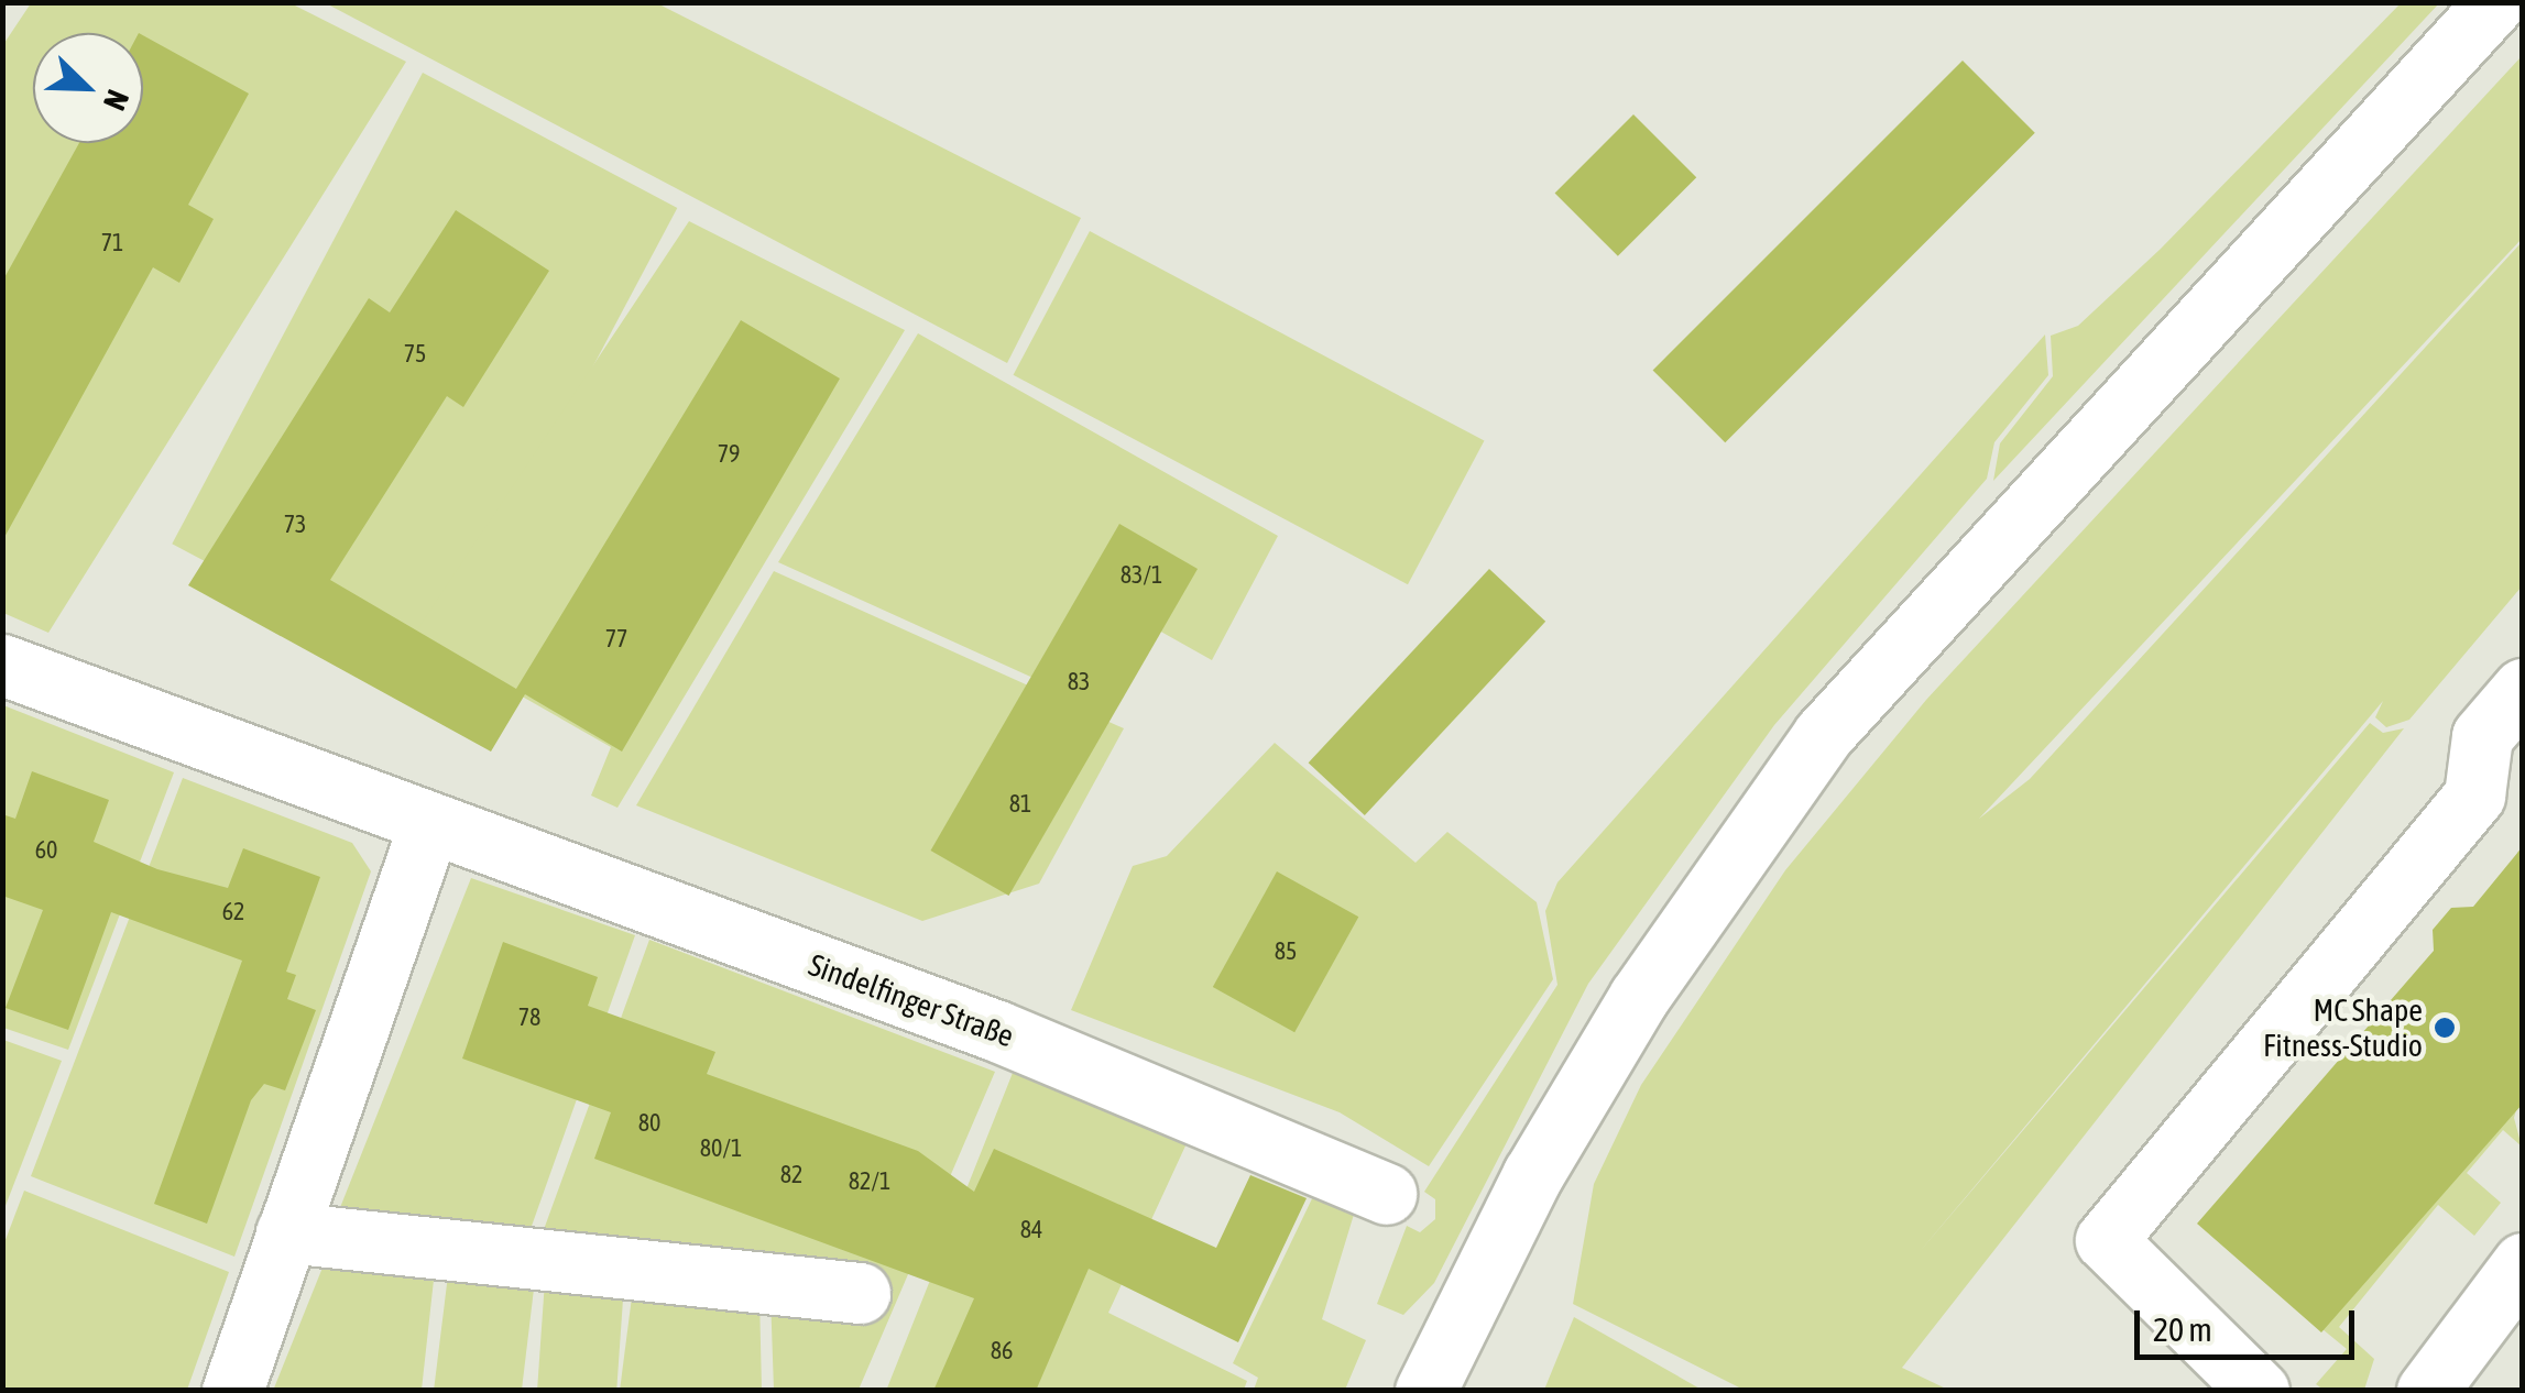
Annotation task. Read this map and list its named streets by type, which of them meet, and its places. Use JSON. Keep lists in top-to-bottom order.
{
  "streets": {
    "street": ["Sindelfinger Straße"]
  },
  "places": ["MC Shape Fitness-Studio"],
  "house_numbers": [
    "71",
    "75",
    "79",
    "73",
    "83/1",
    "77",
    "83",
    "81",
    "60",
    "62",
    "85",
    "78",
    "80",
    "80/1",
    "82",
    "82/1",
    "84",
    "86"
  ],
  "scale_bar": "20 m",
  "north": "bottom right"
}
